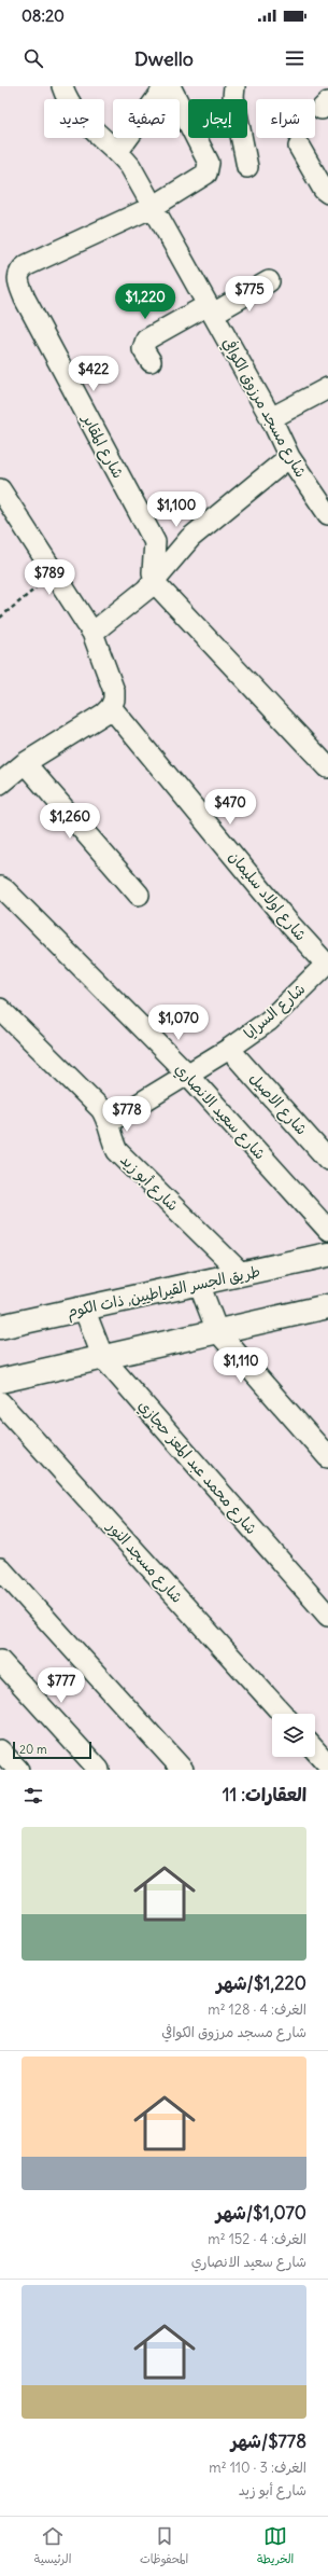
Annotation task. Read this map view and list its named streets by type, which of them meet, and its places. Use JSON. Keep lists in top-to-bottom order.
{
  "streets": {
    "street": [
      "شارع مسجد مرزوق الكوافي",
      "شارع المقابر",
      "شارع اولاد سليمان",
      "شارع السرايا",
      "شارع الاصيل",
      "شارع سعيد الانصاري",
      "شارع أبو زيد",
      "طريق الجسر القيراطيين, ذات الكوم",
      "شارع محمد عبد المعز حجازي",
      "شارع مسجد النور"
    ]
  },
  "crossings": [
    ["شارع مسجد مرزوق الكوافي", "شارع المقابر"],
    ["شارع اولاد سليمان", "شارع السرايا"],
    ["شارع السرايا", "شارع الاصيل"],
    ["شارع السرايا", "شارع سعيد الانصاري"],
    ["شارع السرايا", "شارع أبو زيد"],
    ["شارع أبو زيد", "طريق الجسر القيراطيين, ذات الكوم"],
    ["طريق الجسر القيراطيين, ذات الكوم", "شارع محمد عبد المعز حجازي"]
  ],
  "scale_bar": "20 m",
  "page": {
    "status": "08:20",
    "header": "Dwello",
    "chip": [
      "شراء",
      "إيجار",
      "تصفية",
      "جديد"
    ],
    "price": [
      "$775",
      "$1,220",
      "$422",
      "$1,100",
      "$789",
      "$470",
      "$1,260",
      "$1,070",
      "$778",
      "$1,110",
      "$777"
    ],
    "scale": "20 m",
    "heading": "العقارات: 11",
    "list": [
      {
        "name": "$1,220/شهر",
        "note": "الغرف: 4 · 128 m² · شارع مسجد مرزوق الكوافي"
      },
      {
        "name": "$1,070/شهر",
        "note": "الغرف: 4 · 152 m² · شارع سعيد الانصاري"
      },
      {
        "name": "$778/شهر",
        "note": "الغرف: 3 · 110 m² · شارع أبو زيد"
      }
    ],
    "tabs": ["الخريطة", "المحفوظات", "الرئيسية"]
  }
}
